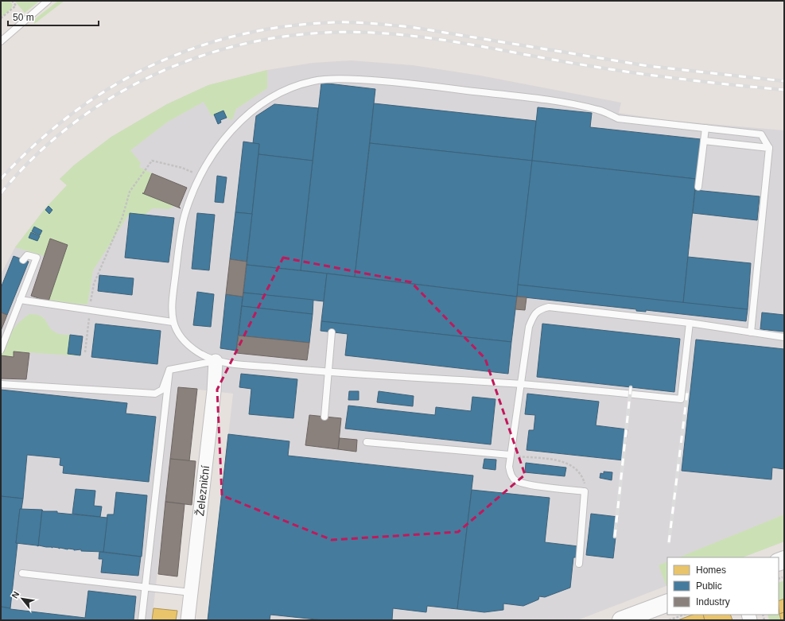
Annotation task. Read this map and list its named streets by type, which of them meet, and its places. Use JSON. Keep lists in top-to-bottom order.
{
  "streets": {
    "street": ["Železniční"]
  },
  "legend": ["Homes", "Public", "Industry"],
  "scale_bar": "50 m",
  "north": "top left"
}
